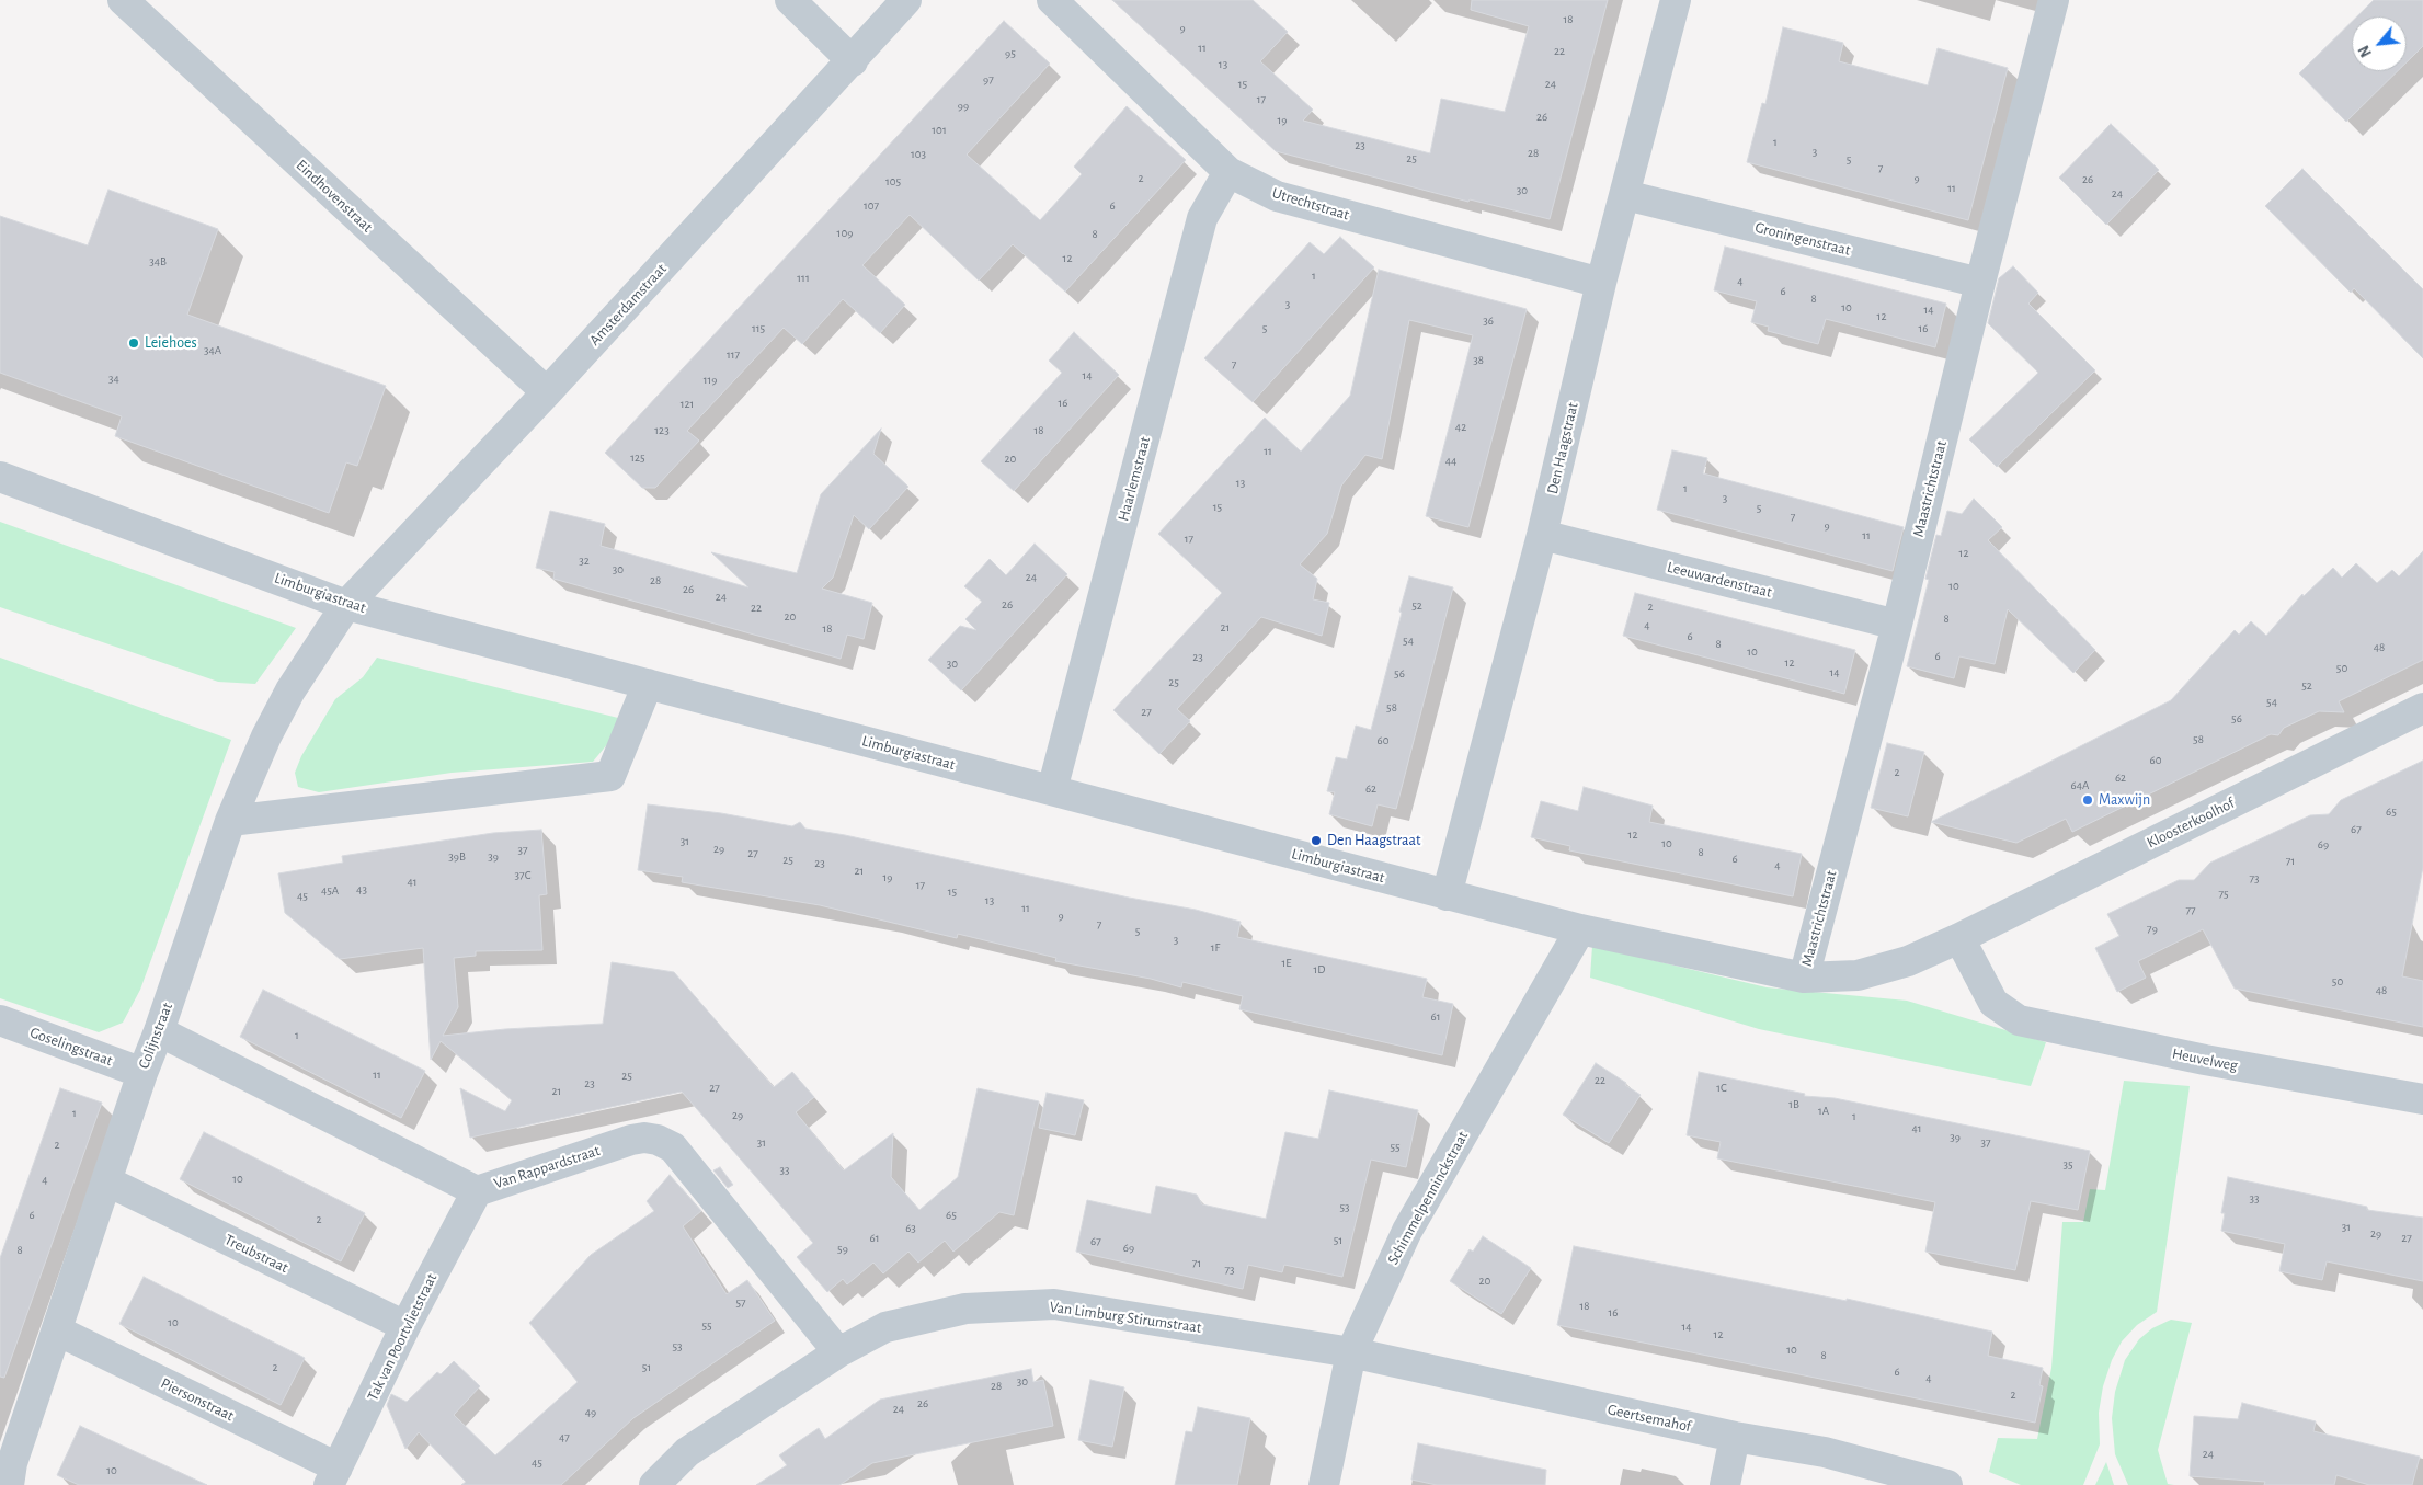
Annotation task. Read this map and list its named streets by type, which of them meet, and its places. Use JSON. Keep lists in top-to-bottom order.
{
  "streets": {
    "street": [
      "Eindhovenstraat",
      "Utrechtstraat",
      "Groningenstraat",
      "Amsterdamstraat",
      "Den Haagstraat",
      "Haarlemstraat",
      "Maastrichtstraat",
      "Leeuwardenstraat",
      "Limburgiastraat",
      "Kloosterkoolhof",
      "Colijnstraat",
      "Goselingstraat",
      "Heuvelweg",
      "Van Rappardstraat",
      "Schimmelpenninckstraat",
      "Treubstraat",
      "Van Limburg Stirumstraat",
      "Tak van Poortvlietstraat",
      "Piersonstraat",
      "Geertsemahof"
    ]
  },
  "crossings": [
    ["Eindhovenstraat", "Amsterdamstraat"],
    ["Utrechtstraat", "Den Haagstraat"],
    ["Utrechtstraat", "Haarlemstraat"],
    ["Groningenstraat", "Den Haagstraat"],
    ["Groningenstraat", "Maastrichtstraat"],
    ["Amsterdamstraat", "Limburgiastraat"],
    ["Amsterdamstraat", "Colijnstraat"],
    ["Den Haagstraat", "Leeuwardenstraat"],
    ["Den Haagstraat", "Limburgiastraat"],
    ["Haarlemstraat", "Limburgiastraat"],
    ["Maastrichtstraat", "Leeuwardenstraat"],
    ["Maastrichtstraat", "Limburgiastraat"],
    ["Limburgiastraat", "Kloosterkoolhof"],
    ["Limburgiastraat", "Colijnstraat"],
    ["Limburgiastraat", "Heuvelweg"],
    ["Limburgiastraat", "Schimmelpenninckstraat"],
    ["Kloosterkoolhof", "Heuvelweg"],
    ["Colijnstraat", "Goselingstraat"],
    ["Colijnstraat", "Van Rappardstraat"],
    ["Colijnstraat", "Treubstraat"],
    ["Colijnstraat", "Piersonstraat"],
    ["Van Rappardstraat", "Van Limburg Stirumstraat"],
    ["Van Rappardstraat", "Tak van Poortvlietstraat"],
    ["Schimmelpenninckstraat", "Van Limburg Stirumstraat"],
    ["Schimmelpenninckstraat", "Geertsemahof"],
    ["Treubstraat", "Tak van Poortvlietstraat"],
    ["Van Limburg Stirumstraat", "Geertsemahof"],
    ["Tak van Poortvlietstraat", "Piersonstraat"]
  ],
  "places": ["Leiehoes", "Maxwijn", "Den Haagstraat"],
  "house_numbers": [
    "18",
    "9",
    "11",
    "22",
    "95",
    "13",
    "97",
    "15",
    "24",
    "17",
    "99",
    "26",
    "19",
    "101",
    "1",
    "23",
    "3",
    "28",
    "103",
    "25",
    "5",
    "7",
    "2",
    "9",
    "26",
    "105",
    "11",
    "30",
    "24",
    "107",
    "6",
    "109",
    "8",
    "12",
    "34B",
    "1",
    "111",
    "4",
    "6",
    "8",
    "3",
    "10",
    "14",
    "12",
    "36",
    "115",
    "5",
    "16",
    "34A",
    "117",
    "38",
    "7",
    "14",
    "34",
    "119",
    "16",
    "121",
    "42",
    "123",
    "18",
    "11",
    "125",
    "20",
    "44",
    "13",
    "1",
    "3",
    "15",
    "5",
    "7",
    "9",
    "11",
    "17",
    "12",
    "32",
    "30",
    "24",
    "28",
    "10",
    "26",
    "24",
    "26",
    "52",
    "2",
    "22",
    "20",
    "8",
    "4",
    "21",
    "18",
    "6",
    "54",
    "8",
    "48",
    "10",
    "6",
    "23",
    "12",
    "30",
    "50",
    "14",
    "56",
    "25",
    "52",
    "54",
    "58",
    "27",
    "56",
    "58",
    "60",
    "60",
    "2",
    "62",
    "64A",
    "62",
    "65",
    "67",
    "12",
    "31",
    "10",
    "69",
    "29",
    "37",
    "8",
    "27",
    "39B",
    "39",
    "6",
    "25",
    "71",
    "23",
    "4",
    "21",
    "37C",
    "19",
    "73",
    "41",
    "17",
    "43",
    "45A",
    "15",
    "75",
    "45",
    "13",
    "11",
    "77",
    "9",
    "7",
    "79",
    "5",
    "3",
    "1F",
    "1E",
    "1D",
    "50",
    "48",
    "61",
    "1",
    "11",
    "25",
    "22",
    "23",
    "27",
    "1C",
    "21",
    "1B",
    "1A",
    "1",
    "29",
    "1",
    "41",
    "39",
    "31",
    "37",
    "2",
    "55",
    "35",
    "33",
    "10",
    "4",
    "33",
    "53",
    "6",
    "65",
    "2",
    "31",
    "63",
    "29",
    "61",
    "27",
    "51",
    "67",
    "69",
    "59",
    "8",
    "71",
    "73",
    "20",
    "57",
    "18",
    "16",
    "10",
    "55",
    "14",
    "12",
    "53",
    "10",
    "8",
    "2",
    "51",
    "6",
    "4",
    "30",
    "28",
    "2",
    "26",
    "24",
    "49",
    "47",
    "24",
    "45",
    "10"
  ],
  "north": "bottom left"
}
